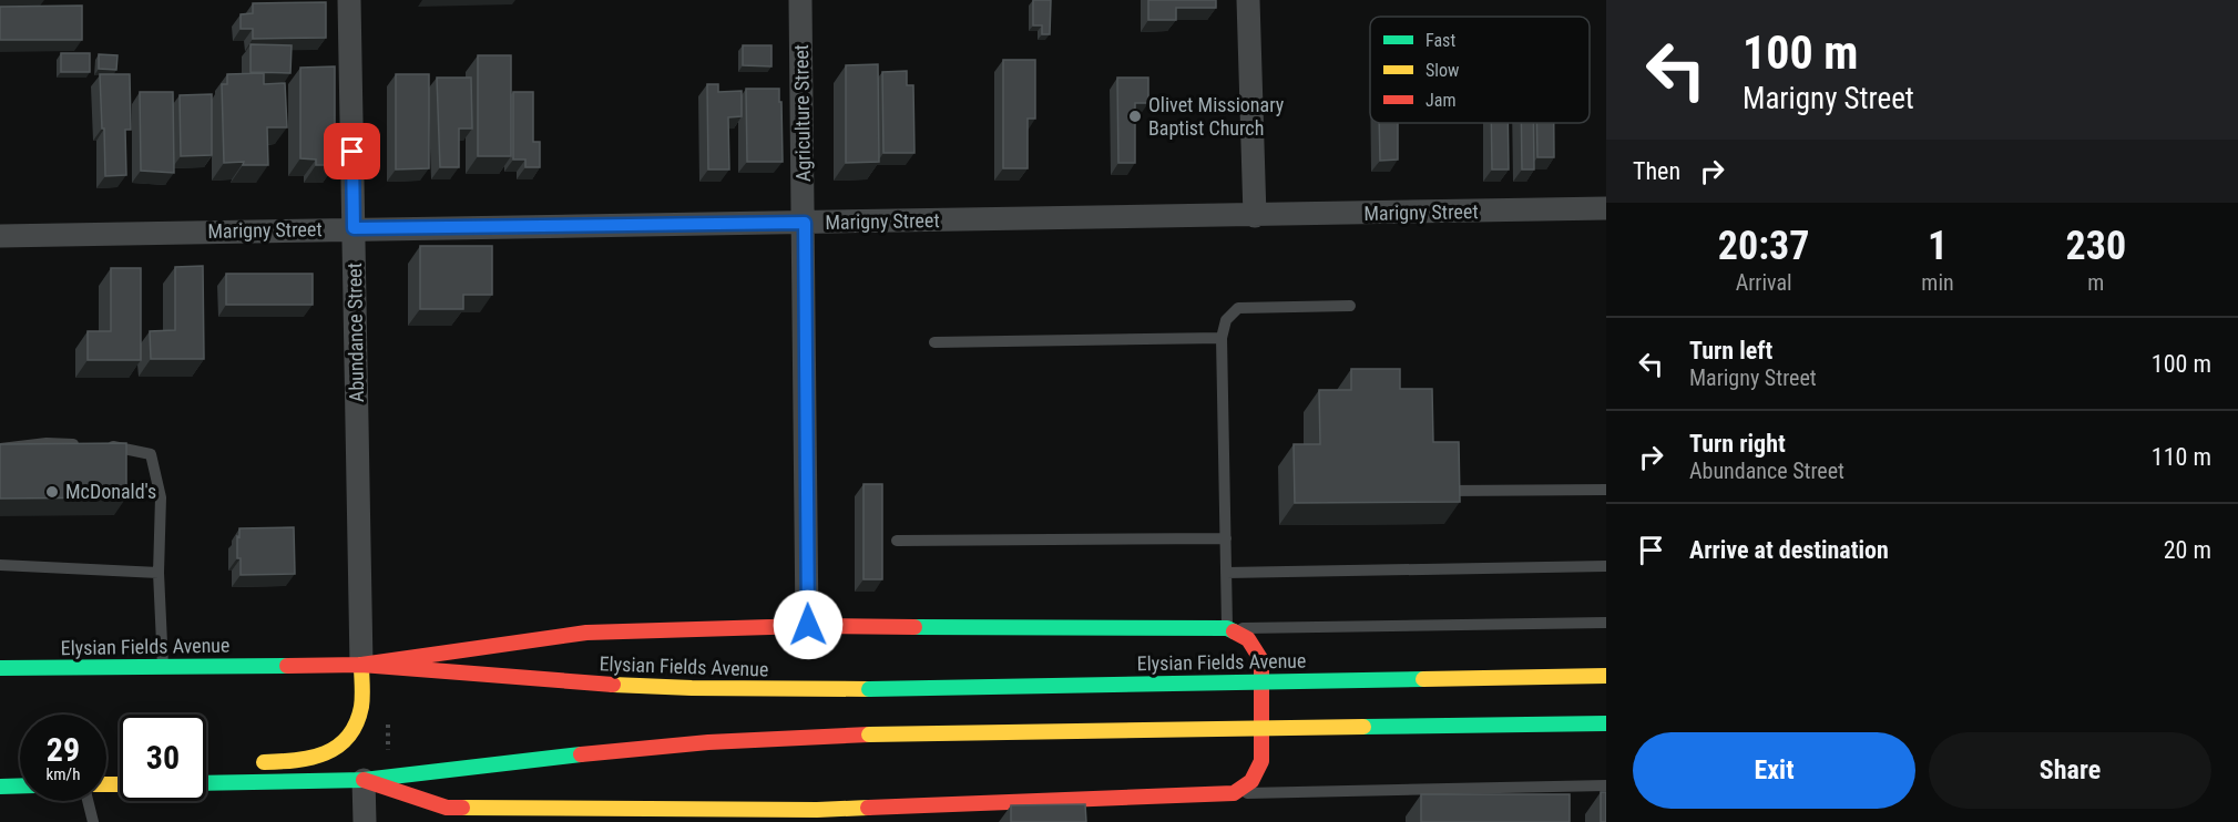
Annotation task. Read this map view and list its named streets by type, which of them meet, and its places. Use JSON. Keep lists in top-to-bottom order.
{
  "streets": {
    "main road": ["Elysian Fields Avenue"],
    "street": ["Agriculture Street", "Marigny Street", "Abundance Street"]
  },
  "crossings": [
    ["Agriculture Street", "Marigny Street"],
    ["Marigny Street", "Abundance Street"],
    ["Abundance Street", "Elysian Fields Avenue"]
  ],
  "places": ["Olivet Missionary Baptist Church", "McDonald's"],
  "legend": ["Fast", "Slow", "Jam"],
  "page": {
    "turn": ["100 m", "Marigny Street"],
    "then": "Then",
    "eta": [
      "20:37",
      "Arrival",
      "1",
      "min",
      "230",
      "m"
    ],
    "list": [
      {
        "name": "Turn left",
        "note": "Marigny Street",
        "value": "100 m"
      },
      {
        "name": "Turn right",
        "note": "Abundance Street",
        "value": "110 m"
      },
      {
        "name": "Arrive at destination",
        "value": "20 m"
      }
    ],
    "speed": "29 km/h",
    "limit": "30",
    "buttons": ["Exit", "Share"]
  }
}
